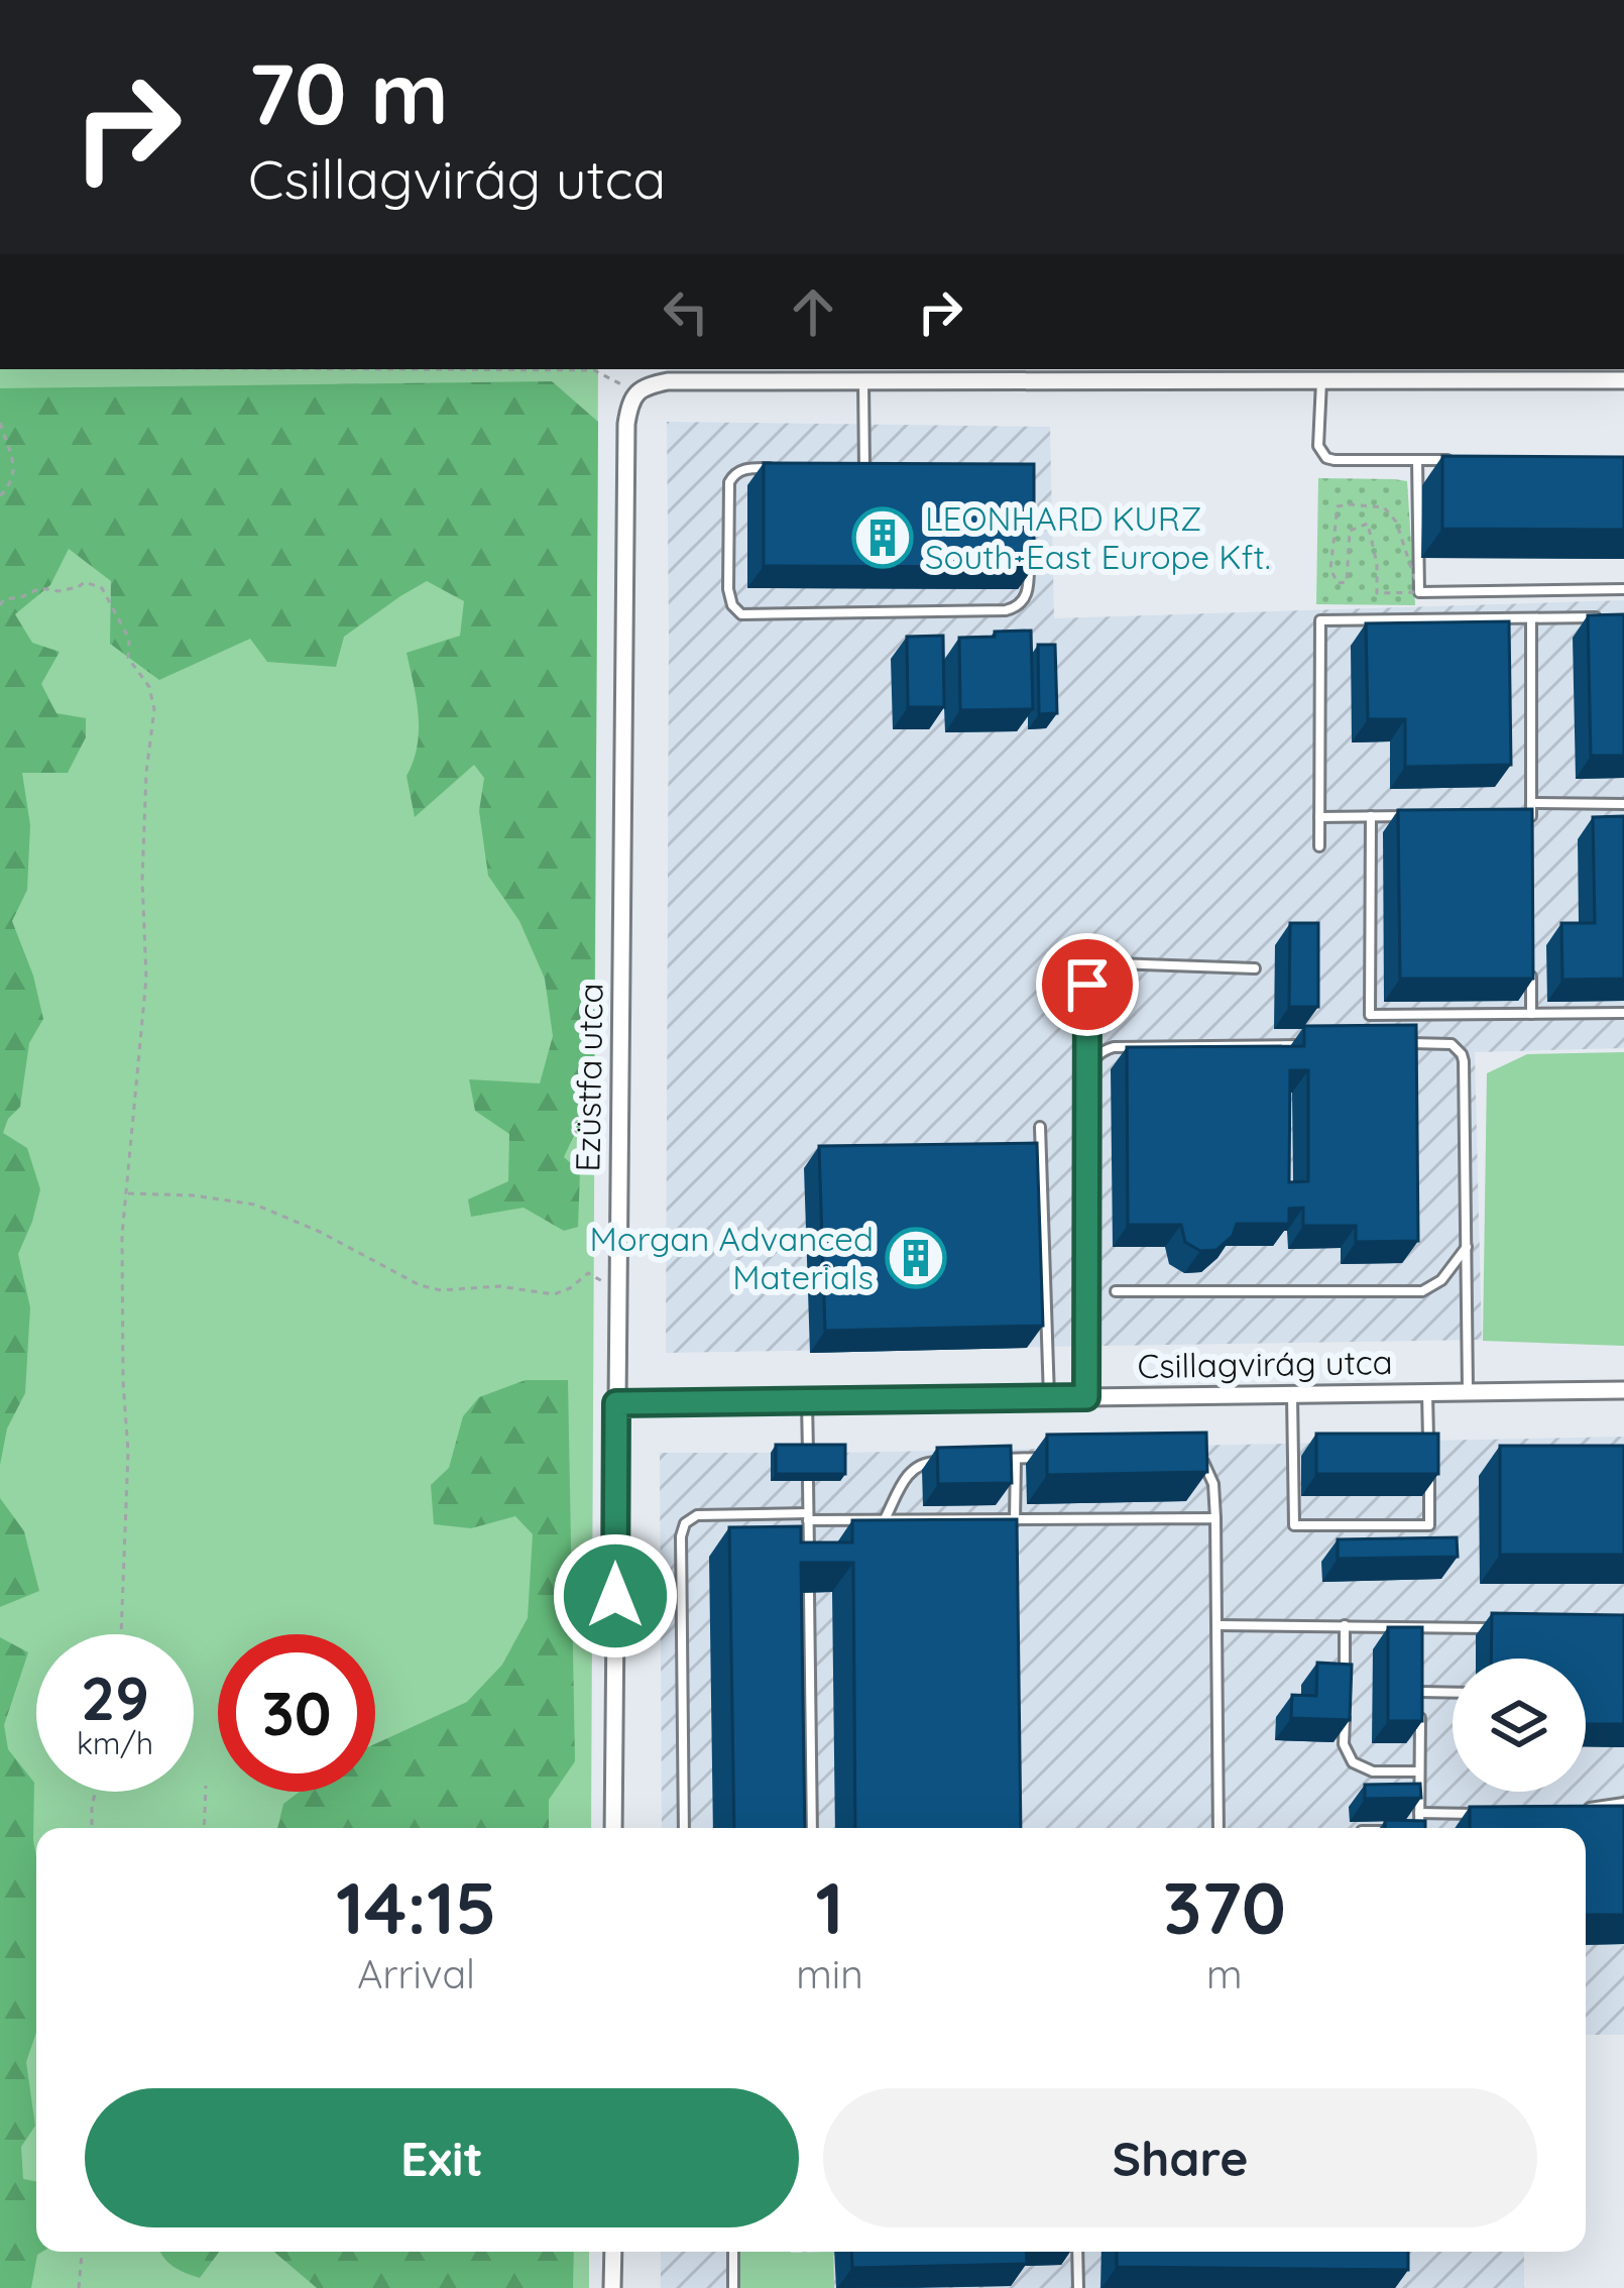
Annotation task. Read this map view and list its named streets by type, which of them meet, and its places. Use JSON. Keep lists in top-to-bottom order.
{
  "streets": {
    "street": ["Ezüstfa utca", "Csillagvirág utca"]
  },
  "crossings": [
    ["Ezüstfa utca", "Csillagvirág utca"]
  ],
  "places": {
    "building": ["LEONHARD KURZ South-East Europe Kft.", "Morgan Advanced Materials"]
  },
  "page": {
    "turn": ["70 m", "Csillagvirág utca"],
    "speed": "29 km/h",
    "limit": "30",
    "eta": [
      "14:15",
      "Arrival",
      "1",
      "min",
      "370",
      "m"
    ],
    "buttons": ["Exit", "Share"]
  }
}
